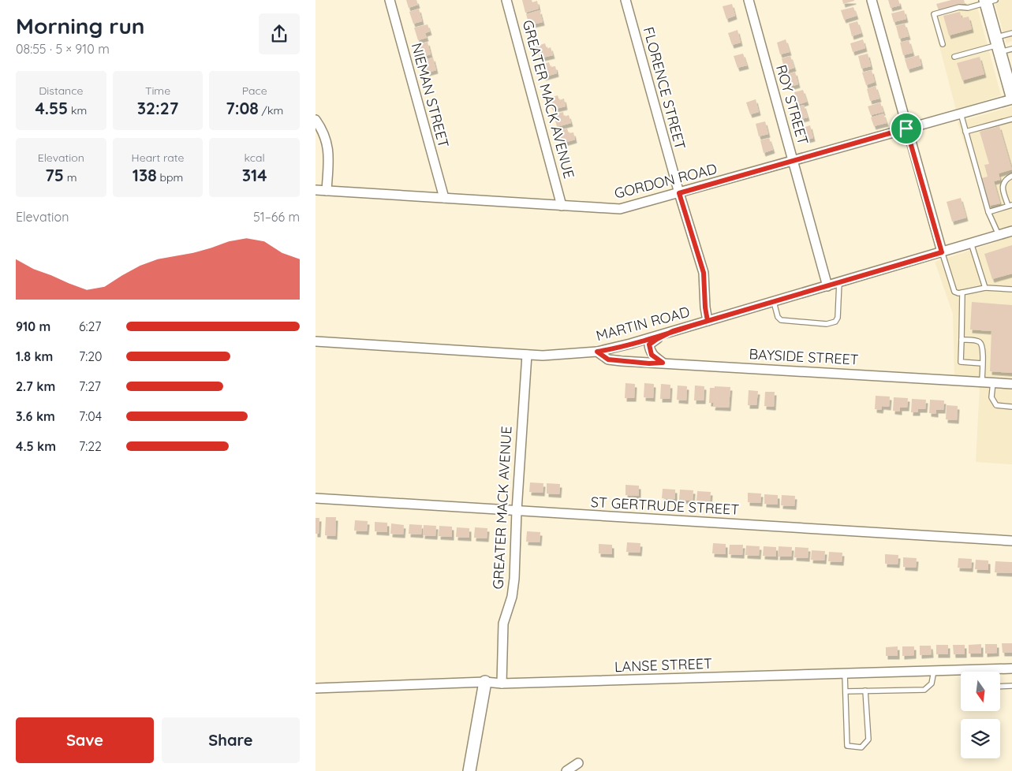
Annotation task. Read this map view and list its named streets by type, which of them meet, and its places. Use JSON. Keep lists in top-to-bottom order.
{
  "streets": {
    "street": [
      "FLORENCE STREET",
      "NIEMAN STREET",
      "GREATER MACK AVENUE",
      "ROY STREET",
      "GORDON ROAD",
      "MARTIN ROAD",
      "BAYSIDE STREET",
      "ST GERTRUDE STREET",
      "LANSE STREET"
    ]
  },
  "crossings": [
    ["FLORENCE STREET", "GORDON ROAD"],
    ["FLORENCE STREET", "MARTIN ROAD"],
    ["NIEMAN STREET", "GORDON ROAD"],
    ["GREATER MACK AVENUE", "GORDON ROAD"],
    ["GREATER MACK AVENUE", "MARTIN ROAD"],
    ["GREATER MACK AVENUE", "ST GERTRUDE STREET"],
    ["GREATER MACK AVENUE", "LANSE STREET"],
    ["ROY STREET", "GORDON ROAD"],
    ["ROY STREET", "MARTIN ROAD"],
    ["MARTIN ROAD", "BAYSIDE STREET"]
  ],
  "north": "bottom",
  "page": {
    "heading": ["Morning run", "08:55 · 5 × 910 m"],
    "stats": [
      ["Distance", "4.55 km"],
      ["Time", "32:27"],
      ["Pace", "7:08 /km"],
      ["Elevation", "75 m"],
      ["Heart rate", "138 bpm"],
      ["kcal", "314"]
    ],
    "chart": ["Elevation", "51–66 m"],
    "list": [
      {
        "name": "910 m",
        "note": "6:27"
      },
      {
        "name": "1.8 km",
        "note": "7:20"
      },
      {
        "name": "2.7 km",
        "note": "7:27"
      },
      {
        "name": "3.6 km",
        "note": "7:04"
      },
      {
        "name": "4.5 km",
        "note": "7:22"
      }
    ],
    "buttons": ["Save", "Share"]
  }
}
